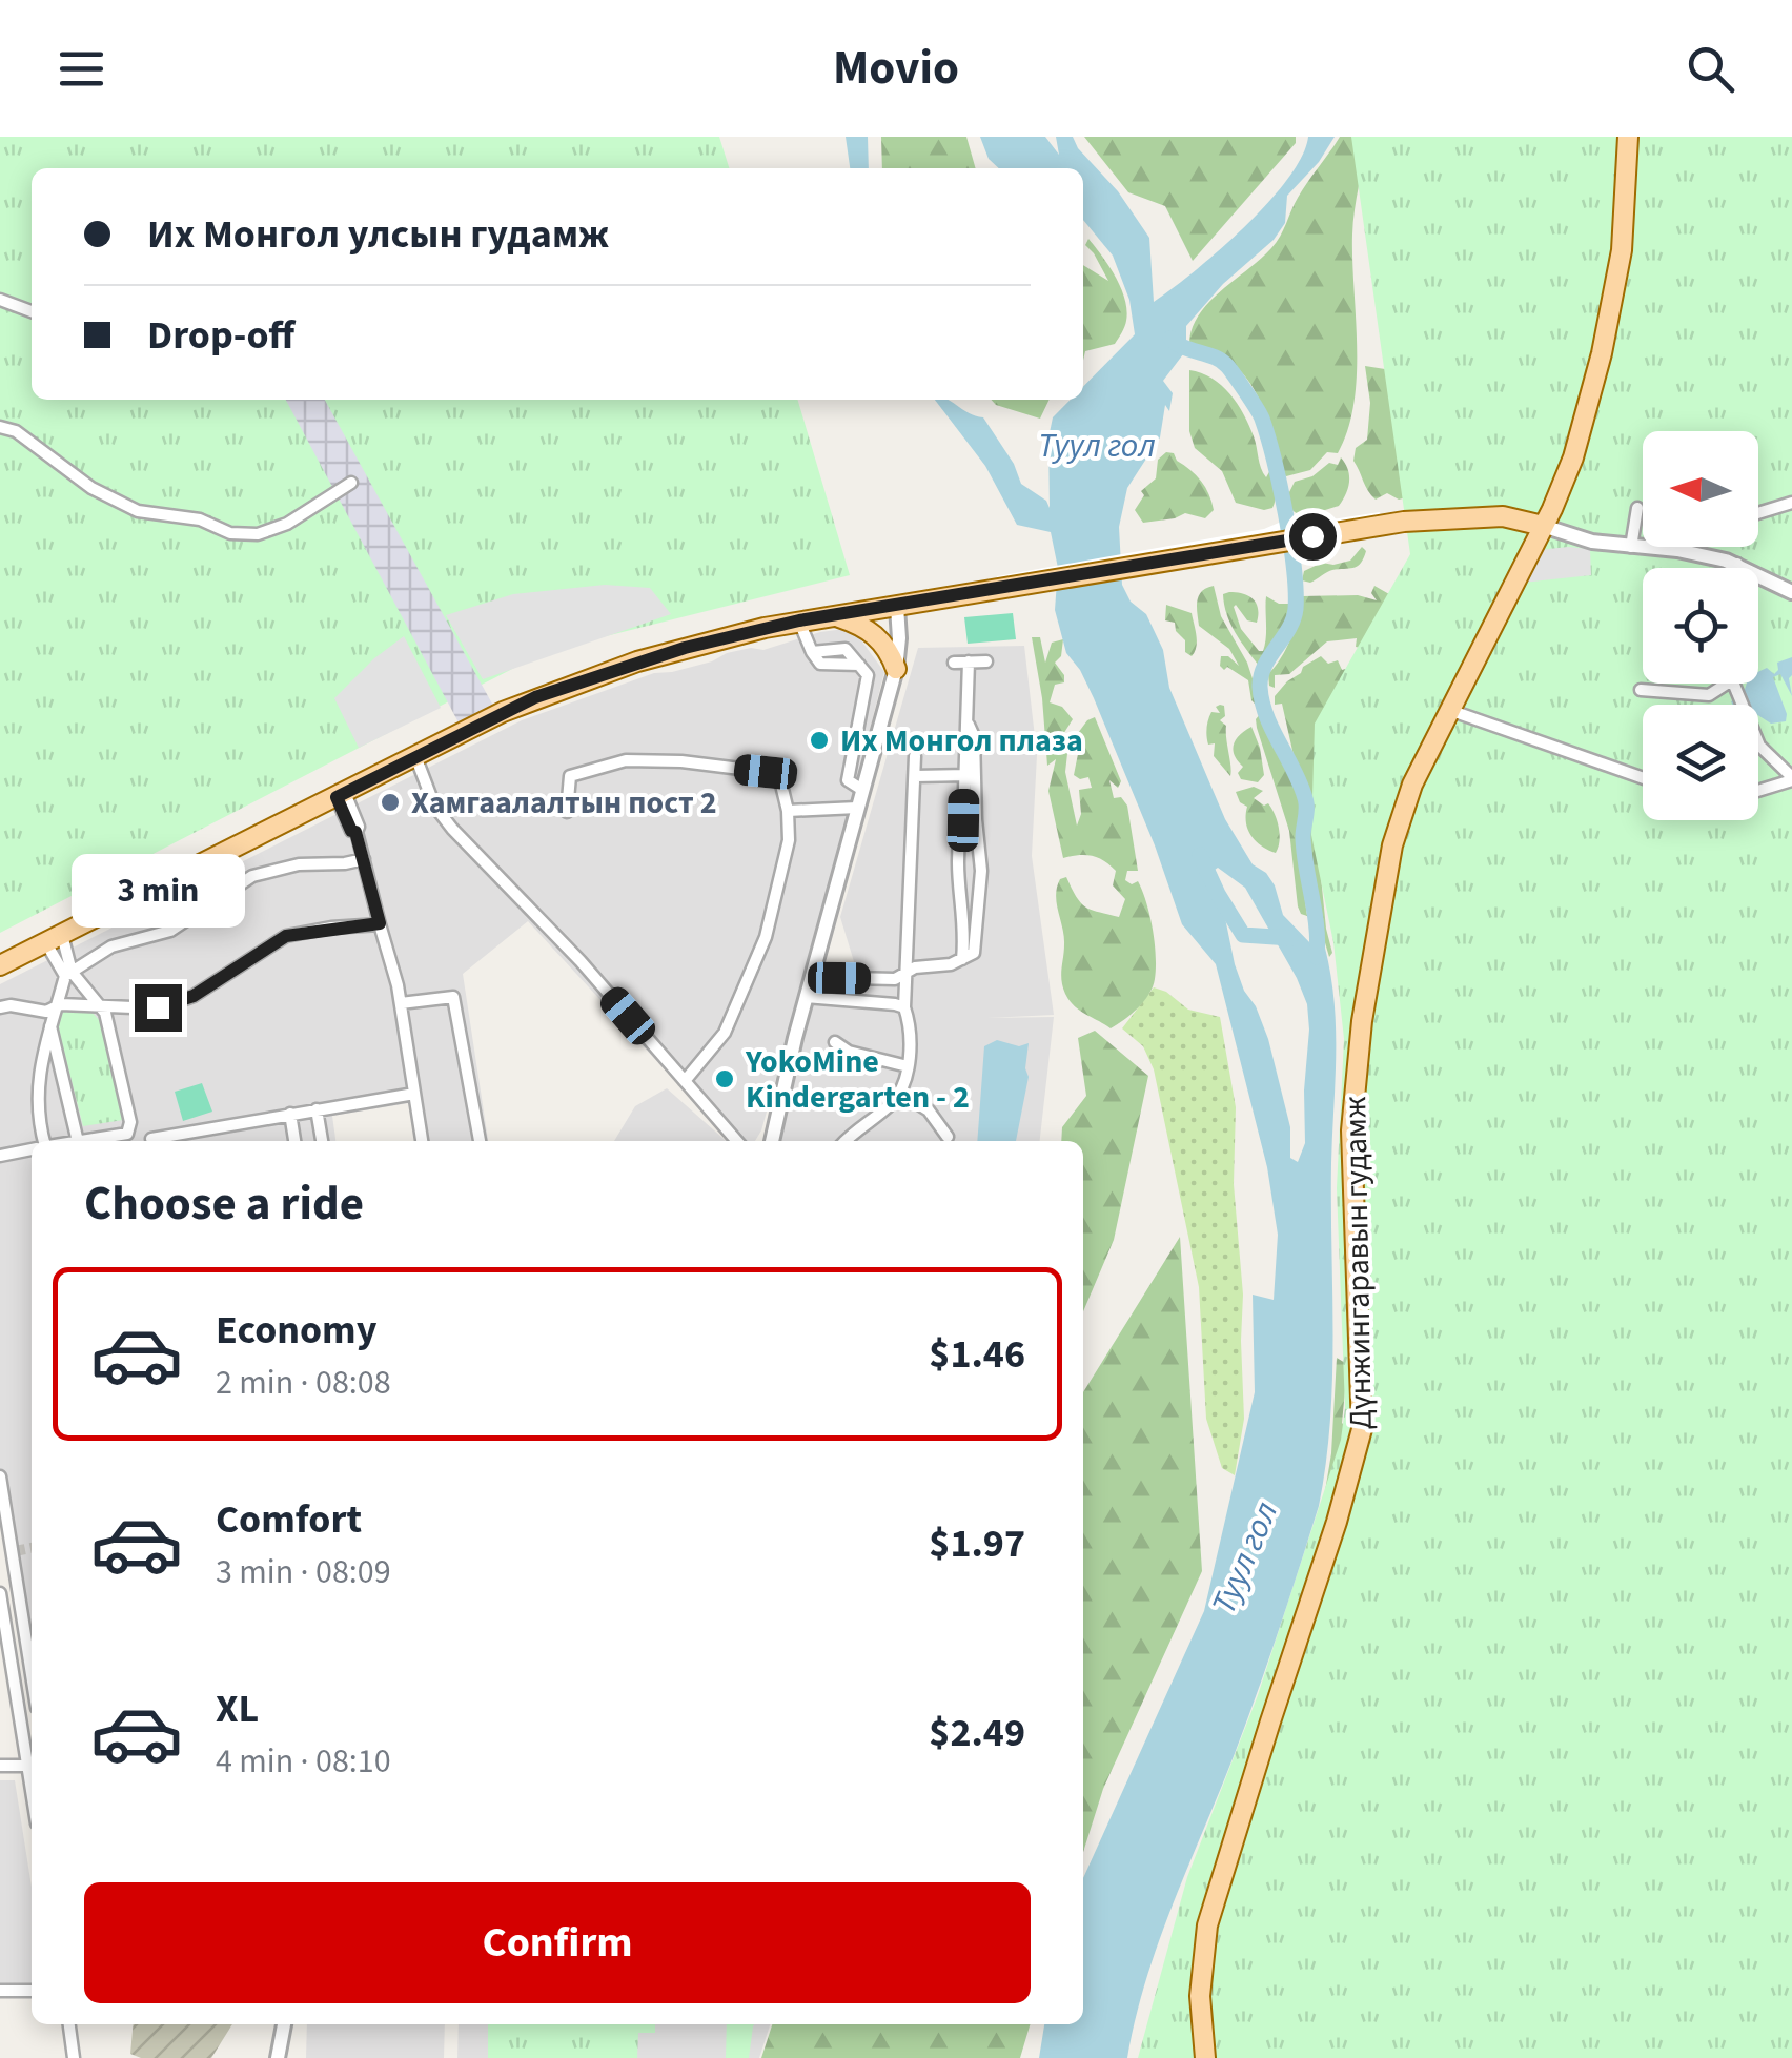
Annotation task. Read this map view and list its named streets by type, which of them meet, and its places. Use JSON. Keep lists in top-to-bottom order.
{
  "streets": {
    "main road": ["Дүнжингаравын гудамж"]
  },
  "water": ["Туул гол"],
  "places": ["Их Монгол плаза", "Хамгаалалтын пост 2", "YokoMine Kindergarten - 2"],
  "north": "left",
  "page": {
    "header": "Movio",
    "banner": ["Их Монгол улсын гудамж", "Drop-off"],
    "bubble": "3 min",
    "heading": "Choose a ride",
    "list": [
      {
        "name": "Economy",
        "note": "2 min · 08:08",
        "value": "$1.46"
      },
      {
        "name": "Comfort",
        "note": "3 min · 08:09",
        "value": "$1.97"
      },
      {
        "name": "XL",
        "note": "4 min · 08:10",
        "value": "$2.49"
      }
    ],
    "buttons": "Confirm"
  }
}
